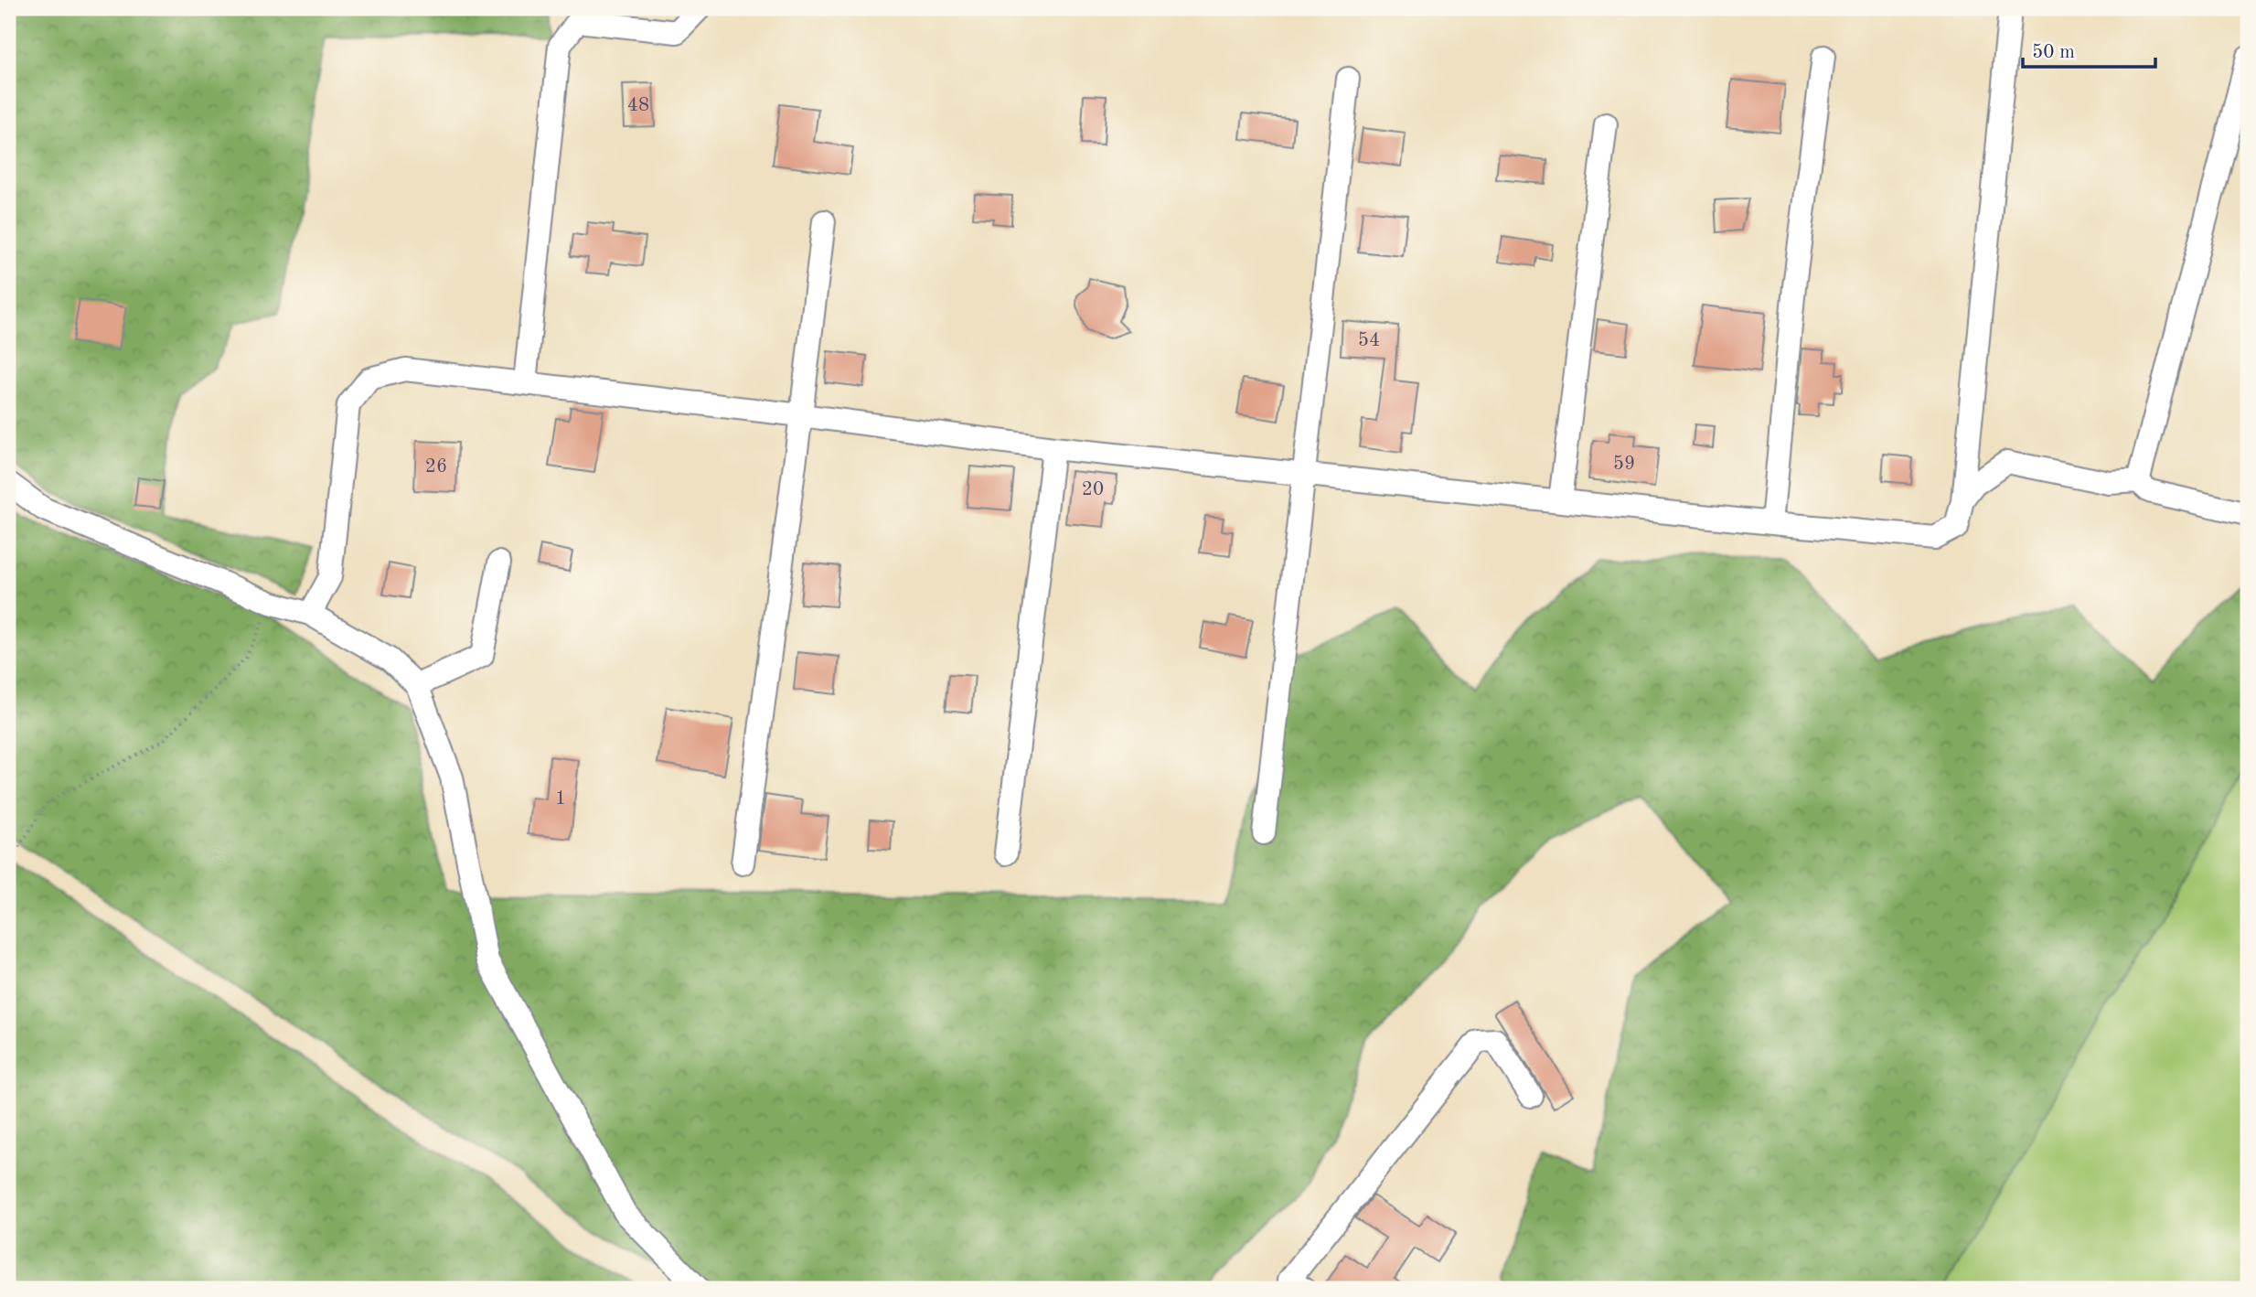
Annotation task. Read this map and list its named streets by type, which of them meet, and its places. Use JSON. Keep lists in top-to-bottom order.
{
  "house_numbers": [
    "48",
    "54",
    "59",
    "26",
    "20",
    "1"
  ],
  "scale_bar": "50 m"
}
